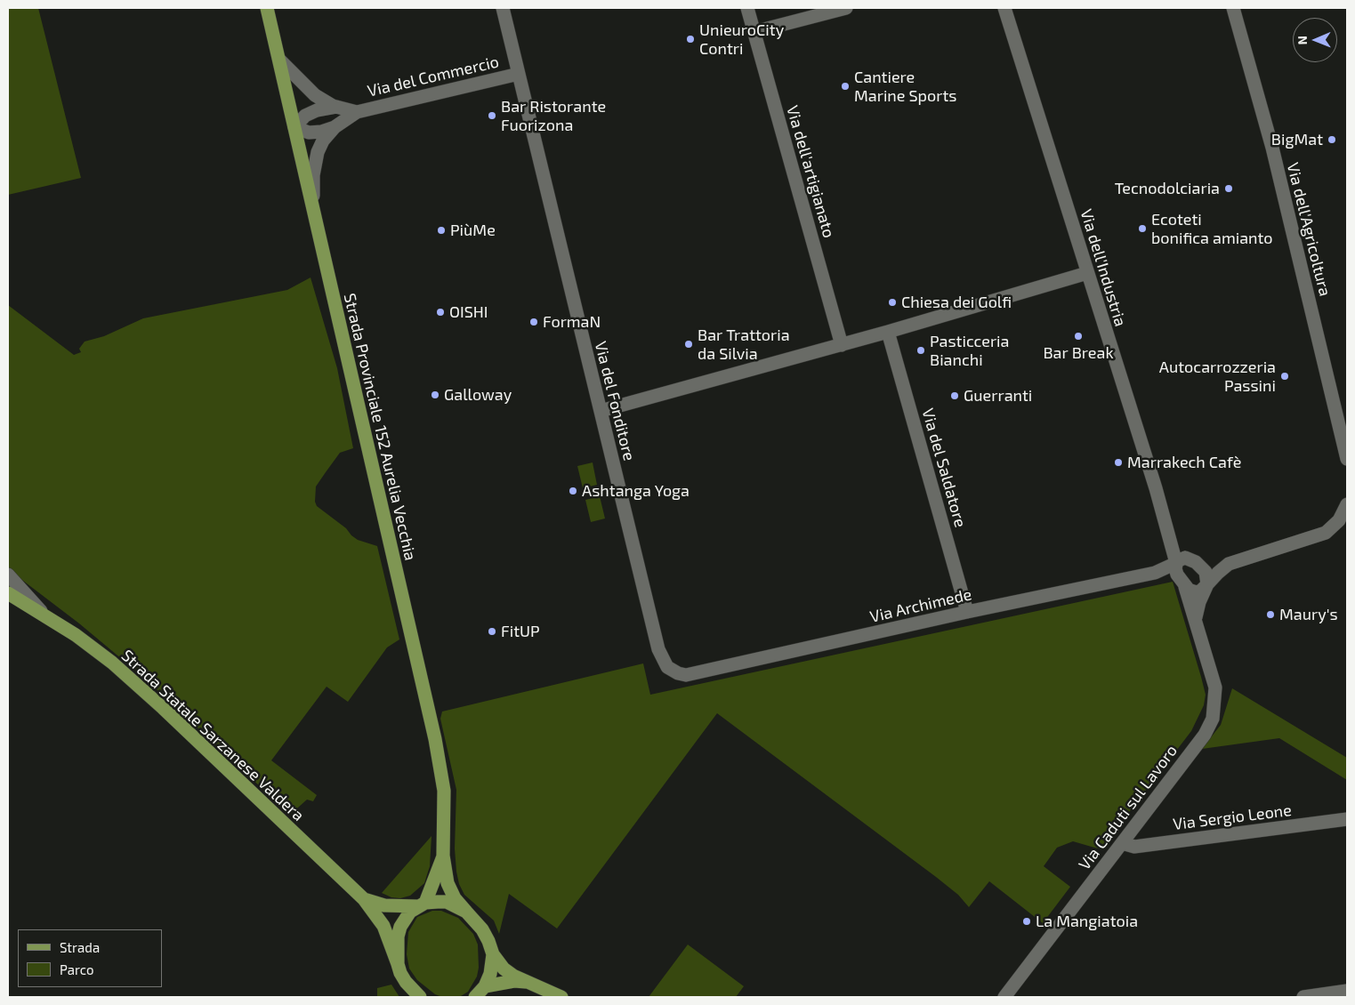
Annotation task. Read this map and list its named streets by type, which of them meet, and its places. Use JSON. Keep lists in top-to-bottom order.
{
  "streets": {
    "main road": ["Strada Provinciale 152 Aurelia Vecchia", "Strada Statale Sarzanese Valdera"],
    "street": [
      "Via del Commercio",
      "Via dell'artigianato",
      "Via dell'Agricoltura",
      "Via dell'Industria",
      "Via del Fonditore",
      "Via del Saldatore",
      "Via Archimede",
      "Via Caduti sul Lavoro",
      "Via Sergio Leone"
    ]
  },
  "crossings": [
    ["Via del Commercio", "Via del Fonditore"],
    ["Via del Commercio", "Strada Provinciale 152 Aurelia Vecchia"],
    ["Via dell'Industria", "Via Archimede"],
    ["Via dell'Industria", "Via Caduti sul Lavoro"],
    ["Via del Fonditore", "Via Archimede"],
    ["Strada Provinciale 152 Aurelia Vecchia", "Strada Statale Sarzanese Valdera"],
    ["Via del Saldatore", "Via Archimede"],
    ["Via Archimede", "Via Caduti sul Lavoro"],
    ["Via Caduti sul Lavoro", "Via Sergio Leone"]
  ],
  "places": [
    "UnieuroCity Contri",
    "Cantiere Marine Sports",
    "Bar Ristorante Fuorizona",
    "BigMat",
    "Tecnodolciaria",
    "Ecoteti bonifica amianto",
    "PiùMe",
    "Chiesa dei Golfi",
    "OISHI",
    "FormaN",
    "Bar Break",
    "Bar Trattoria da Silvia",
    "Pasticceria Bianchi",
    "Autocarrozzeria Passini",
    "Galloway",
    "Guerranti",
    "Marrakech Cafè",
    "Ashtanga Yoga",
    "Maury's",
    "FitUP",
    "La Mangiatoia"
  ],
  "legend": ["Strada", "Parco"],
  "north": "left"
}
